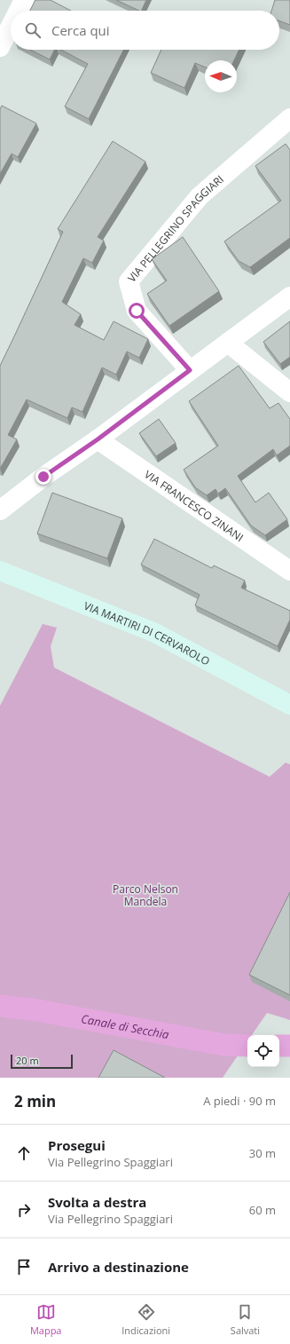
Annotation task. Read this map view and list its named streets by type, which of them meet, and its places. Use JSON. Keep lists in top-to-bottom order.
{
  "streets": {
    "main road": ["VIA MARTIRI DI CERVAROLO"],
    "street": ["VIA PELLEGRINO SPAGGIARI", "VIA FRANCESCO ZINANI"]
  },
  "water": ["Canale di Secchia"],
  "parks": ["Parco Nelson Mandela"],
  "scale_bar": "20 m",
  "north": "left",
  "page": {
    "search": "Cerca qui",
    "scale": "20 m",
    "heading": ["2 min", "A piedi · 90 m"],
    "list": [
      ["Prosegui", "Via Pellegrino Spaggiari", "30 m"],
      ["Svolta a destra", "Via Pellegrino Spaggiari", "60 m"],
      "Arrivo a destinazione"
    ],
    "nav": ["Mappa", "Indicazioni", "Salvati"]
  }
}
